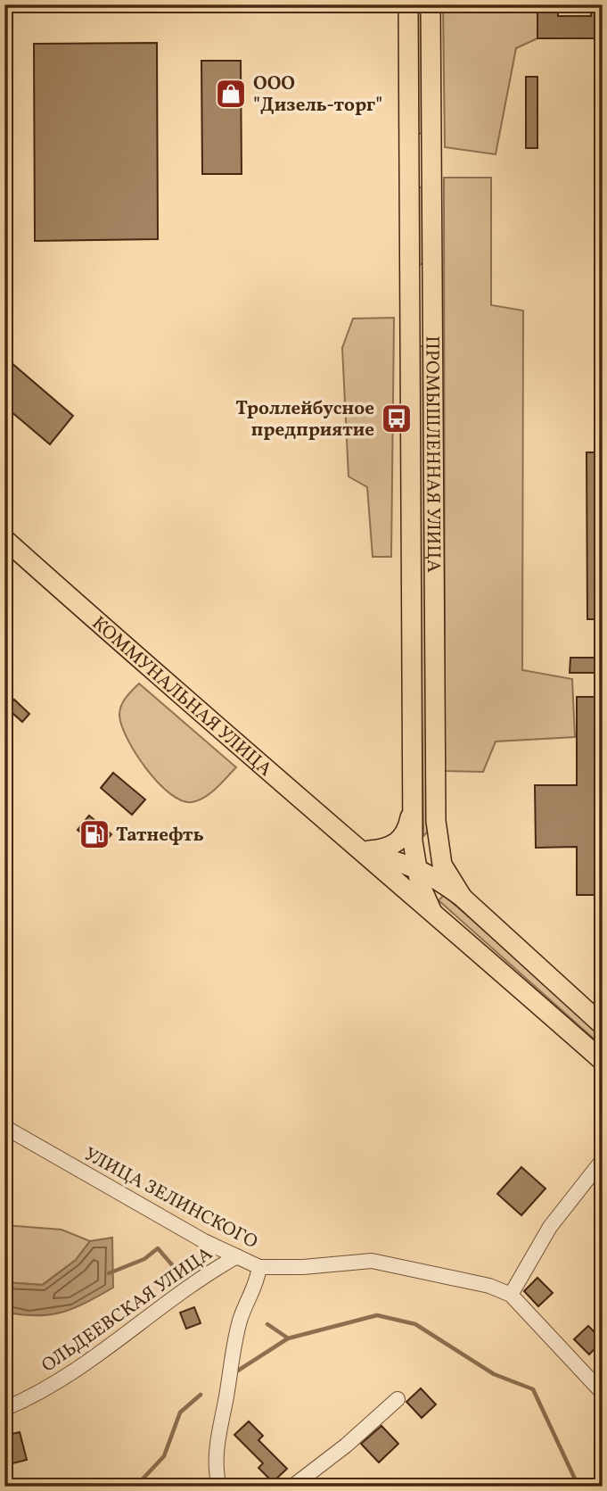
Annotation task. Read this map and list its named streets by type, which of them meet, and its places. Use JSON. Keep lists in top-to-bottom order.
{
  "streets": {
    "main road": ["ПРОМЫШЛЕННАЯ УЛИЦА", "КОММУНАЛЬНАЯ УЛИЦА"],
    "street": ["УЛИЦА ЗЕЛИНСКОГО", "ОЛЬДЕЕВСКАЯ УЛИЦА"]
  },
  "crossings": [
    ["ПРОМЫШЛЕННАЯ УЛИЦА", "КОММУНАЛЬНАЯ УЛИЦА"],
    ["УЛИЦА ЗЕЛИНСКОГО", "ОЛЬДЕЕВСКАЯ УЛИЦА"]
  ],
  "places": {
    "shop": ["ООО \"Дизель-торг\""],
    "bus stop": ["Троллейбусное предприятие"],
    "fuel station": ["Татнефть"]
  }
}
